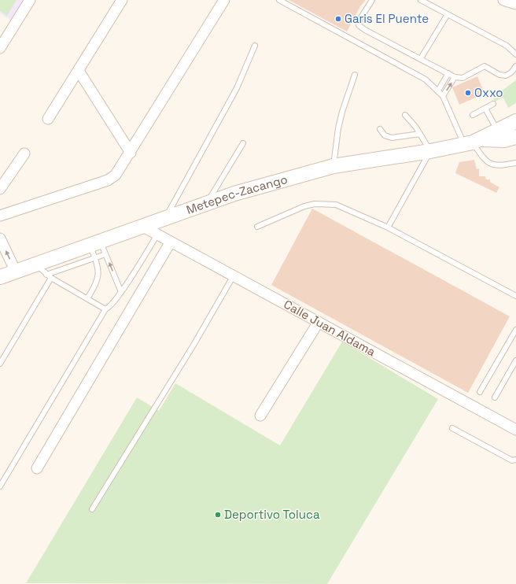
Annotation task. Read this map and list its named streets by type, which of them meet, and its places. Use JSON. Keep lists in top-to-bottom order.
{
  "streets": {
    "main road": ["Metepec-Zacango"],
    "street": ["Calle Juan Aldama"]
  },
  "crossings": [
    ["Metepec-Zacango", "Calle Juan Aldama"]
  ],
  "places": ["Garis El Puente", "Oxxo", "Deportivo Toluca"]
}
